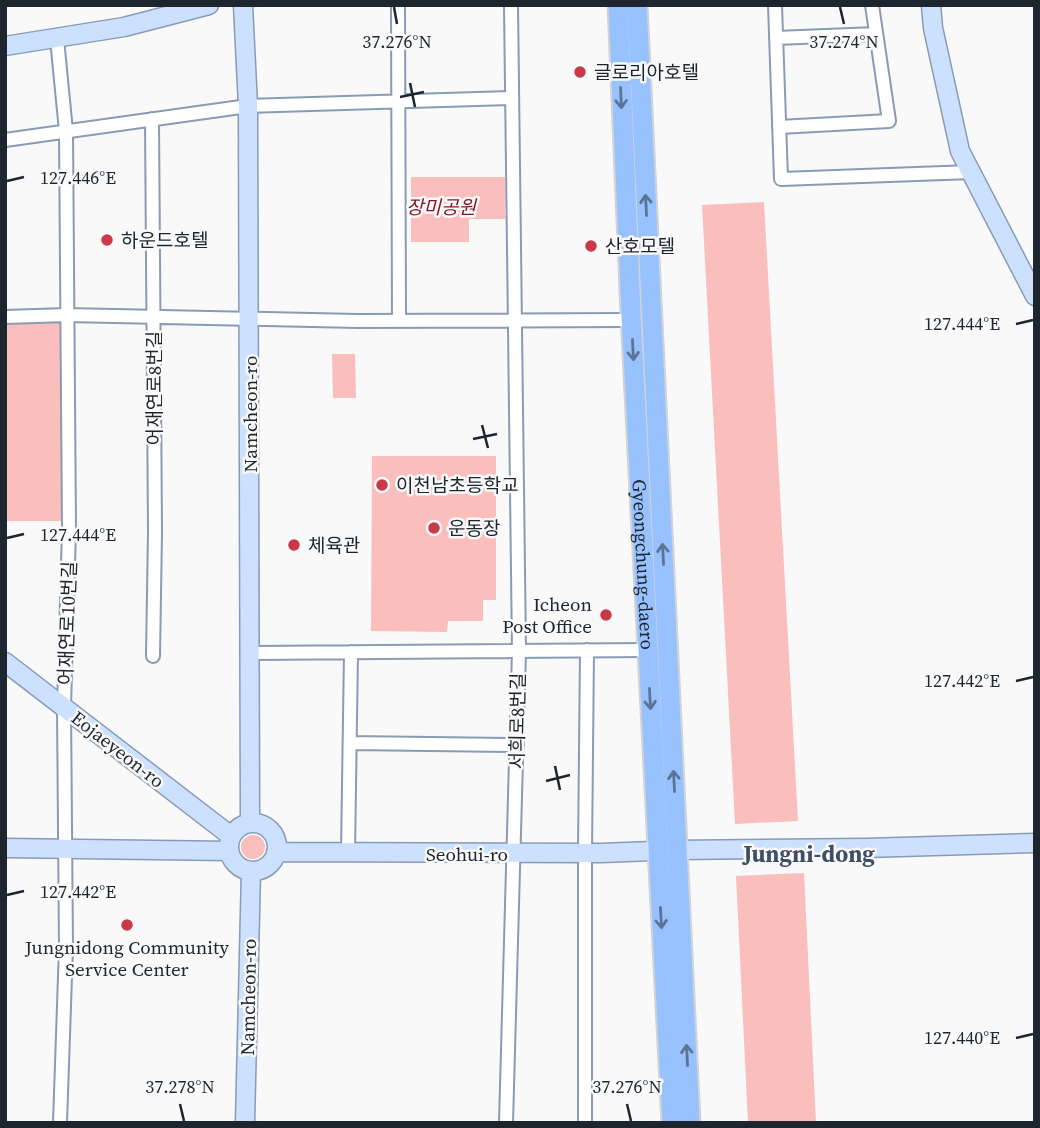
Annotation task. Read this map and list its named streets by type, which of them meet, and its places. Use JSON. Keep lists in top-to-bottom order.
{
  "streets": {
    "main road": ["Gyeongchung-daero"],
    "street": [
      "어재연로8번길",
      "Namcheon-ro",
      "어재연로10번길",
      "서희로8번길",
      "Eojaeyeon-ro",
      "Seohui-ro"
    ]
  },
  "crossings": [
    ["Namcheon-ro", "Eojaeyeon-ro"],
    ["Namcheon-ro", "Seohui-ro"],
    ["Gyeongchung-daero", "Seohui-ro"],
    ["어재연로10번길", "Eojaeyeon-ro"],
    ["서희로8번길", "Seohui-ro"],
    ["Eojaeyeon-ro", "Seohui-ro"]
  ],
  "districts": ["Jungni-dong"],
  "parks": ["장미공원"],
  "places": [
    "글로리아호텔",
    "하운드호텔",
    "산호모텔",
    "이천남초등학교",
    "운동장",
    "체육관",
    "Icheon Post Office",
    "Jungnidong Community Service Center"
  ],
  "coordinates": [
    "37.276°N",
    "37.274°N",
    "127.446°E",
    "127.444°E",
    "127.442°E",
    "127.440°E",
    "37.278°N"
  ]
}
